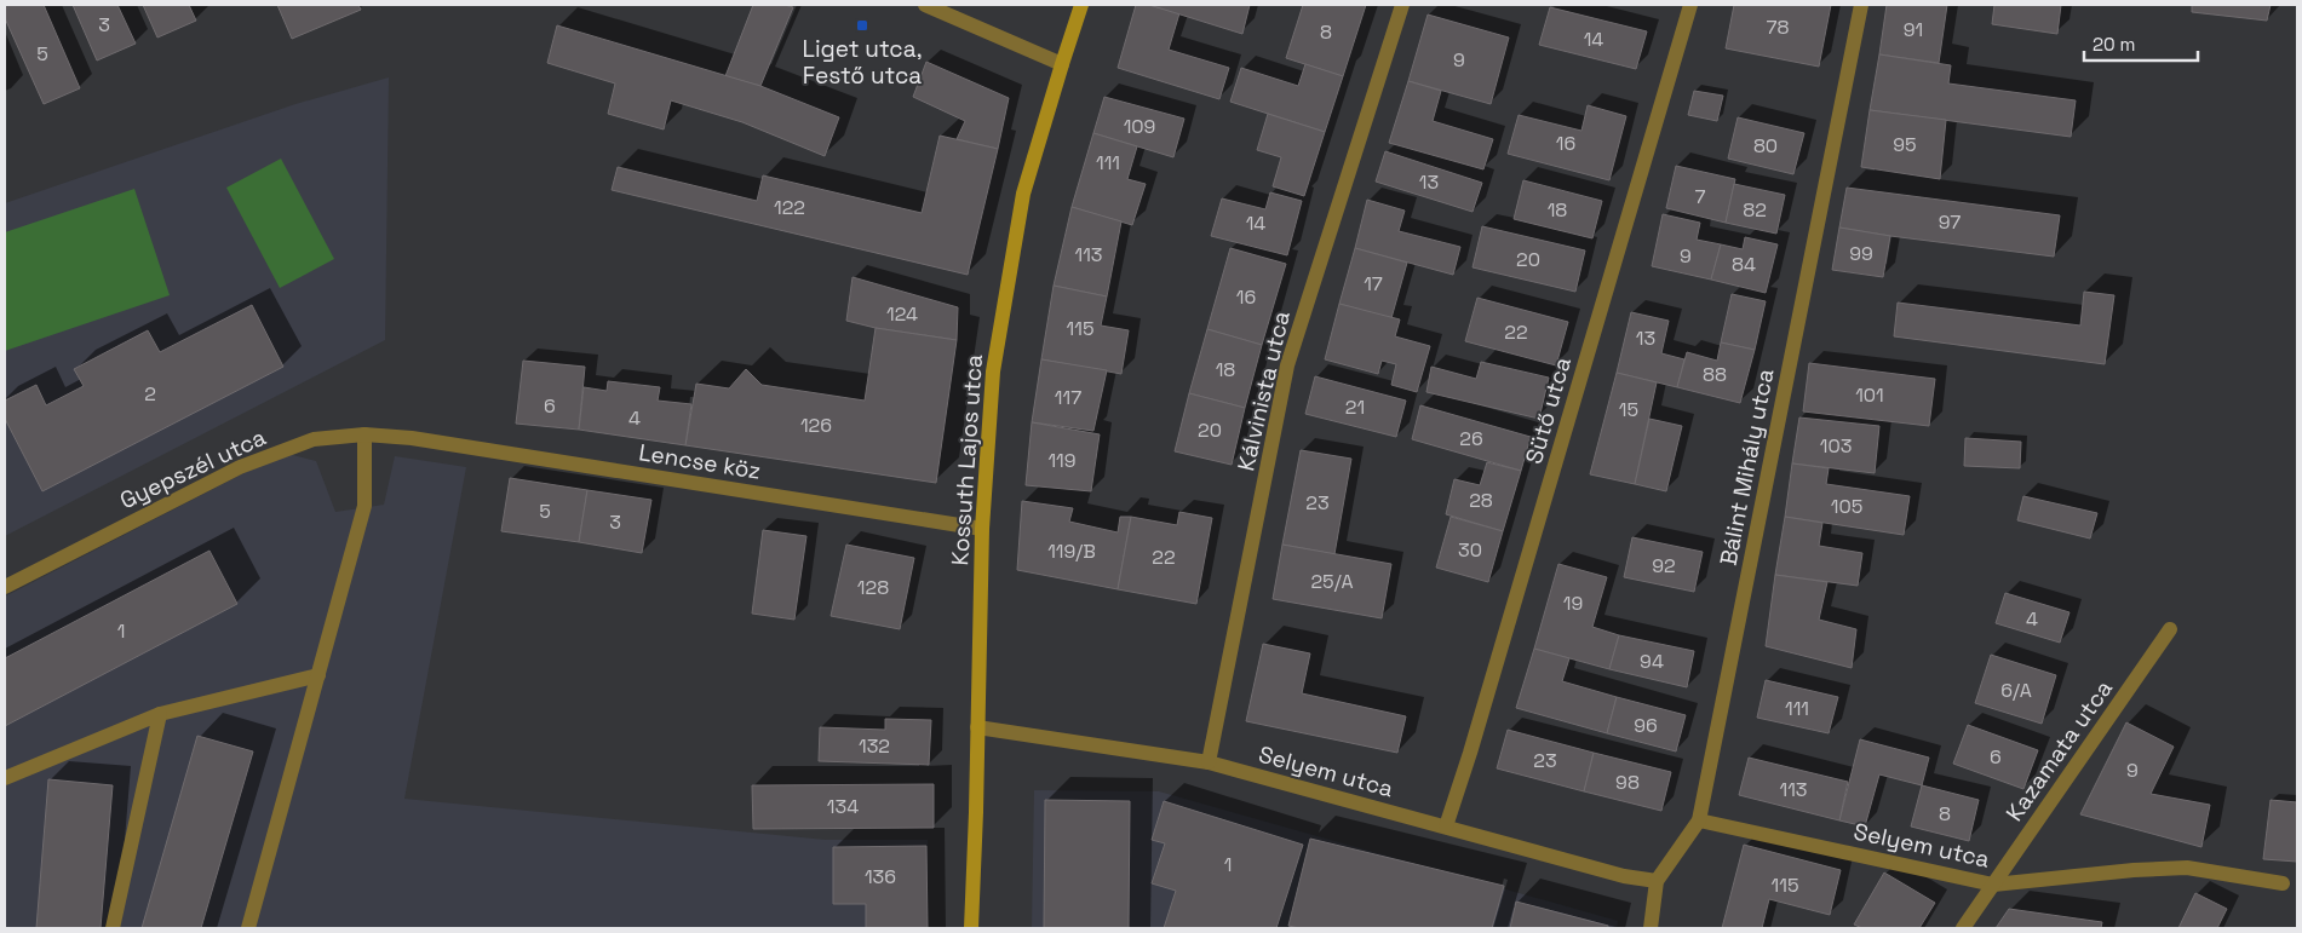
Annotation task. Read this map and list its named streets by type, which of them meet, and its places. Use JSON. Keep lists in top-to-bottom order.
{
  "streets": {
    "street": [
      "Kálvinista utca",
      "Sütő utca",
      "Kossuth Lajos utca",
      "Lencse köz",
      "Bálint Mihály utca",
      "Gyepszél utca",
      "Kazamata utca",
      "Selyem utca"
    ]
  },
  "crossings": [
    ["Kálvinista utca", "Selyem utca"],
    ["Sütő utca", "Selyem utca"],
    ["Kossuth Lajos utca", "Lencse köz"],
    ["Kossuth Lajos utca", "Selyem utca"],
    ["Lencse köz", "Gyepszél utca"],
    ["Bálint Mihály utca", "Selyem utca"],
    ["Kazamata utca", "Selyem utca"]
  ],
  "places": {
    "transit": ["Liget utca, Festő utca"]
  },
  "house_numbers": [
    "3",
    "78",
    "91",
    "8",
    "14",
    "5",
    "9",
    "109",
    "16",
    "95",
    "80",
    "111",
    "13",
    "7",
    "122",
    "18",
    "82",
    "97",
    "14",
    "99",
    "113",
    "9",
    "20",
    "84",
    "17",
    "16",
    "124",
    "115",
    "22",
    "13",
    "18",
    "88",
    "2",
    "101",
    "117",
    "6",
    "21",
    "15",
    "4",
    "126",
    "20",
    "26",
    "103",
    "119",
    "28",
    "23",
    "105",
    "5",
    "3",
    "30",
    "119/B",
    "22",
    "92",
    "25/A",
    "128",
    "19",
    "4",
    "1",
    "94",
    "6/A",
    "111",
    "96",
    "132",
    "6",
    "23",
    "9",
    "98",
    "113",
    "134",
    "8",
    "1",
    "136",
    "115"
  ],
  "scale_bar": "20 m"
}
